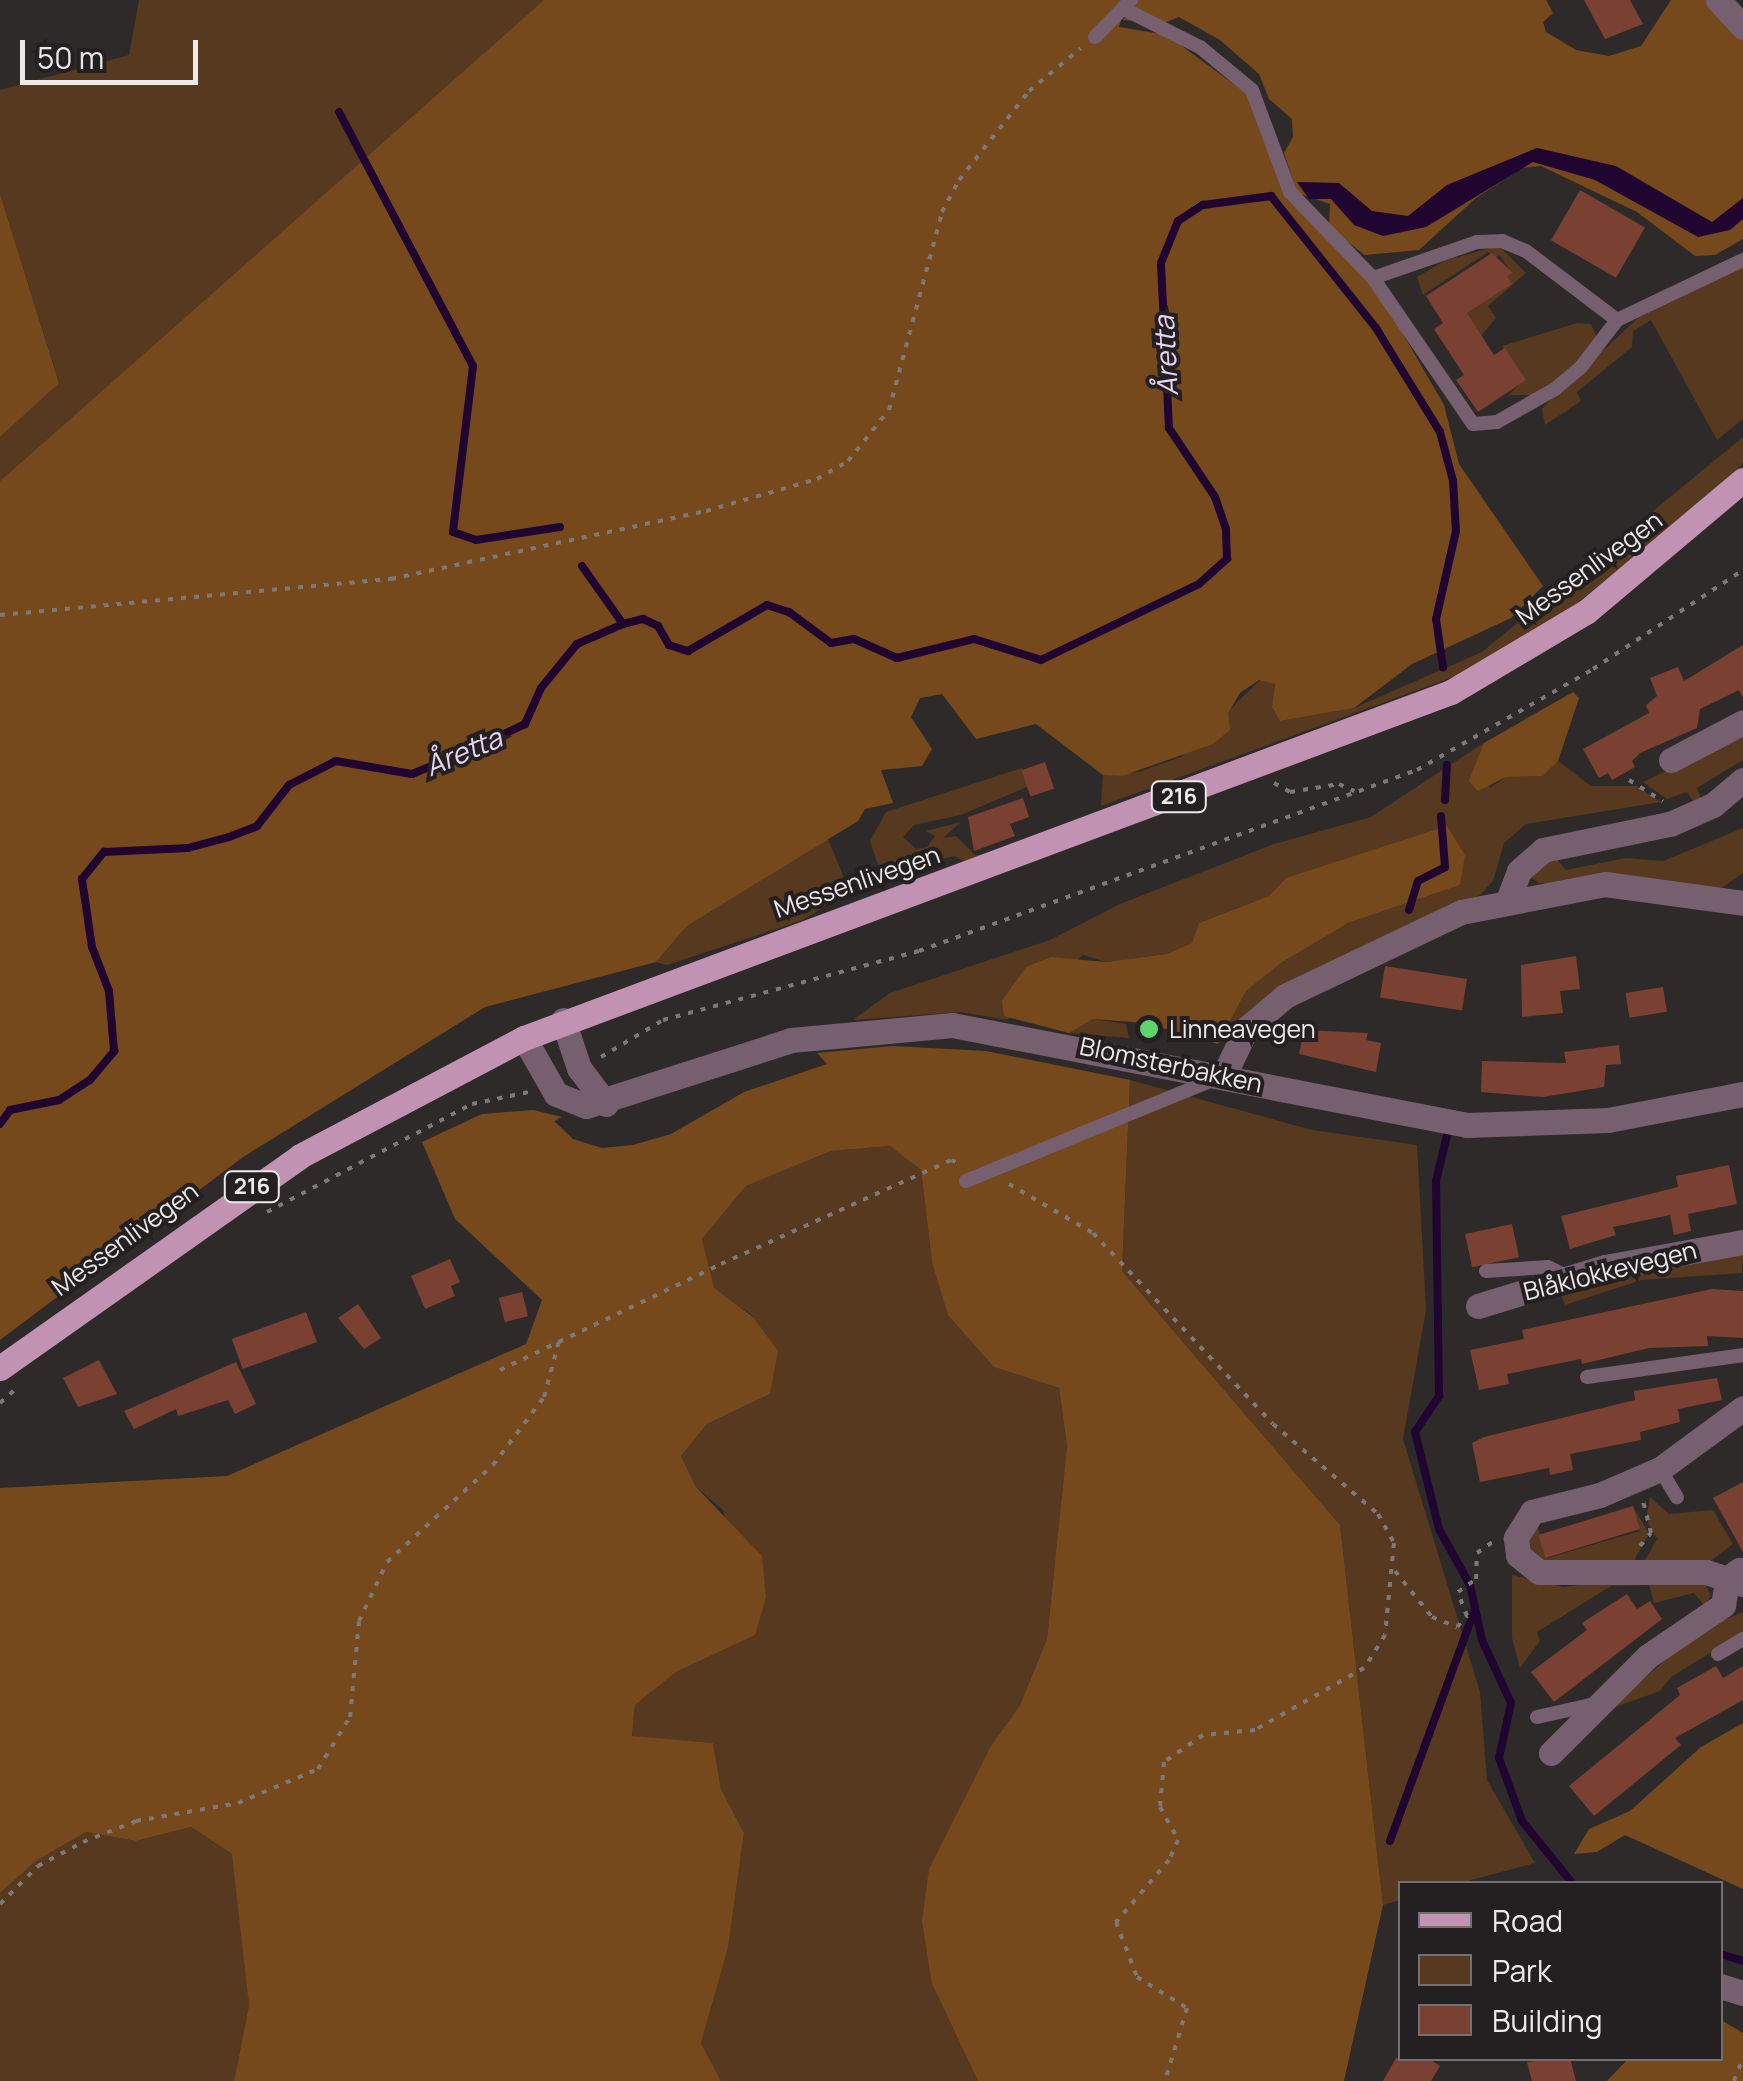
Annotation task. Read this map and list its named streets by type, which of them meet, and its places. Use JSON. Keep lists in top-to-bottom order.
{
  "streets": {
    "main road": ["Messenlivegen", "216"],
    "street": ["Blomsterbakken", "Blåklokkevegen"]
  },
  "crossings": [
    ["Messenlivegen", "Blomsterbakken"]
  ],
  "water": ["Åretta"],
  "places": ["Linneavegen"],
  "legend": ["Road", "Park", "Building"],
  "scale_bar": "50 m"
}
